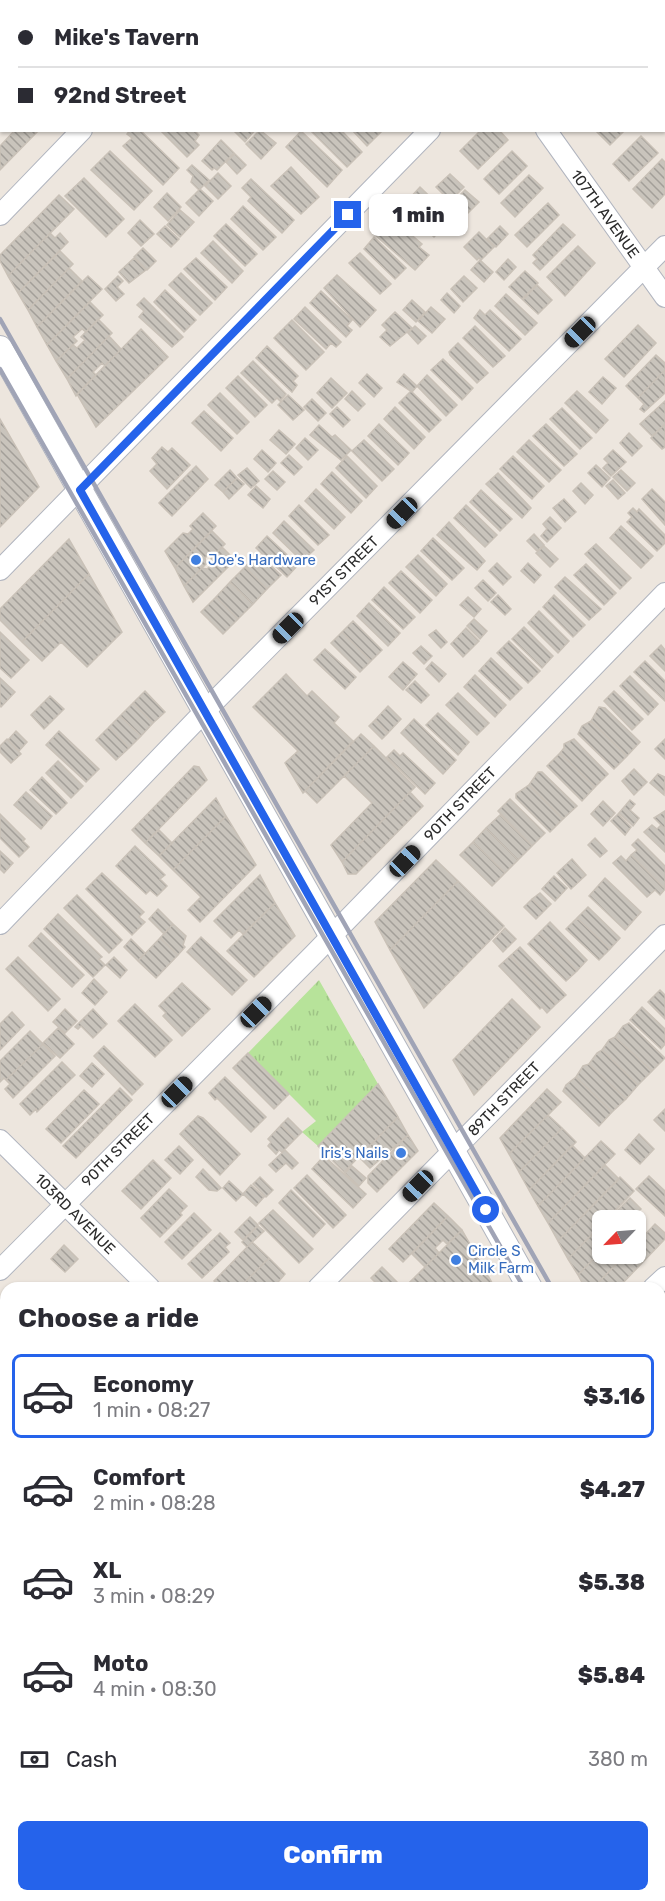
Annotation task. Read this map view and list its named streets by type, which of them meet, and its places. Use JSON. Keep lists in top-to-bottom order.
{
  "streets": {
    "street": [
      "107TH AVENUE",
      "91ST STREET",
      "90TH STREET",
      "89TH STREET",
      "103RD AVENUE"
    ]
  },
  "crossings": [
    ["107TH AVENUE", "91ST STREET"],
    ["90TH STREET", "103RD AVENUE"]
  ],
  "places": ["Joe's Hardware", "Iris's Nails", "Circle S Milk Farm"],
  "north": "bottom left",
  "page": {
    "banner": ["Mike's Tavern", "92nd Street"],
    "bubble": "1 min",
    "heading": "Choose a ride",
    "list": [
      {
        "name": "Economy",
        "note": "1 min · 08:27",
        "value": "$3.16"
      },
      {
        "name": "Comfort",
        "note": "2 min · 08:28",
        "value": "$4.27"
      },
      {
        "name": "XL",
        "note": "3 min · 08:29",
        "value": "$5.38"
      },
      {
        "name": "Moto",
        "note": "4 min · 08:30",
        "value": "$5.84"
      }
    ],
    "pay": ["Cash", "380 m"],
    "buttons": "Confirm"
  }
}
